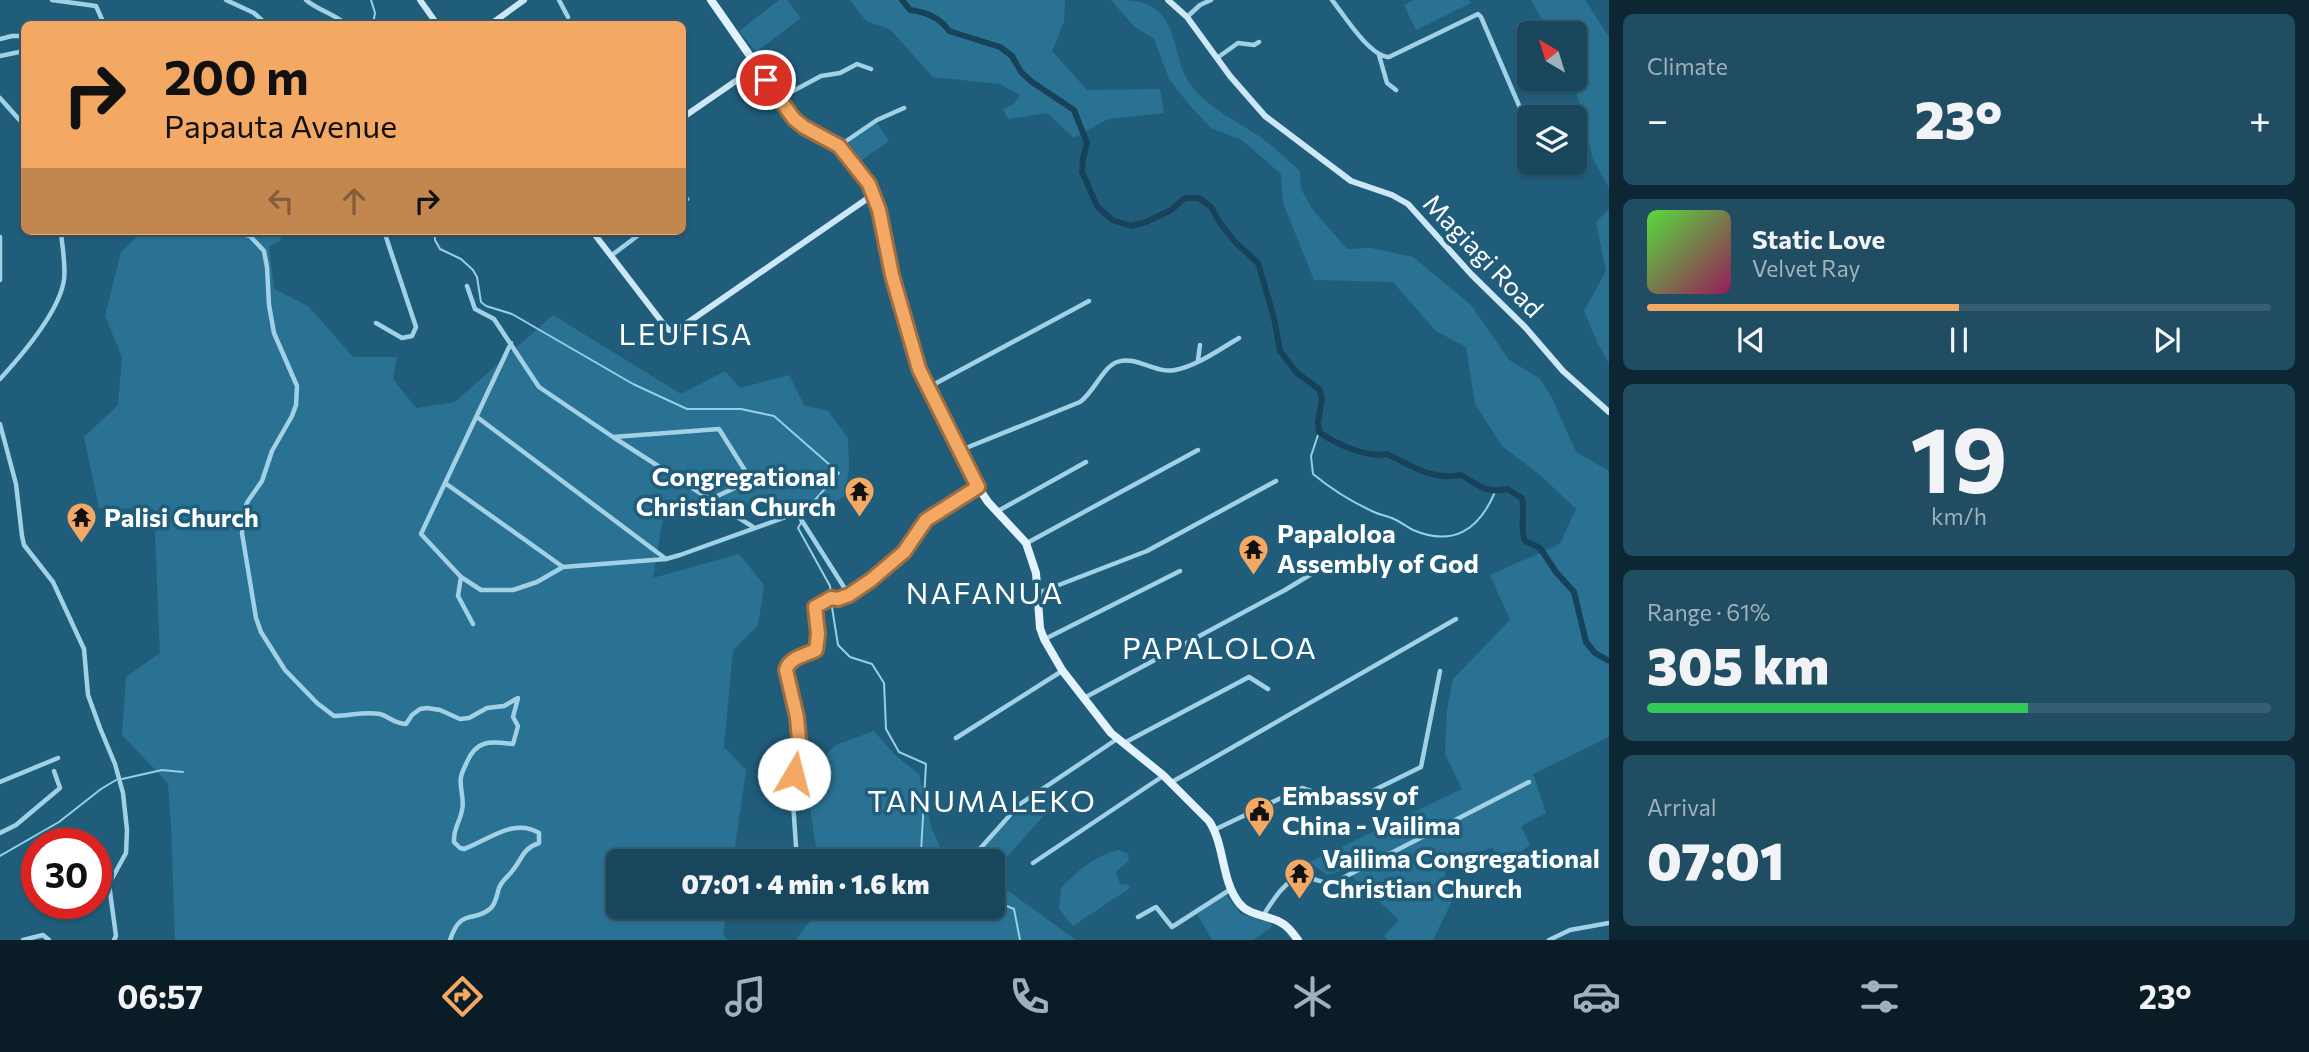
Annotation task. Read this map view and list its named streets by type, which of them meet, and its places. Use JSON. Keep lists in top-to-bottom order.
{
  "streets": {
    "street": ["Magiagi Road"]
  },
  "districts": [
    "LEUFISA",
    "NAFANUA",
    "PAPALOLOA",
    "TANUMALEKO"
  ],
  "places": {
    "temple": [
      "Congregational Christian Church",
      "Palisi Church",
      "Papaloloa Assembly of God",
      "Vailima Congregational Christian Church"
    ],
    "public building": ["Embassy of China - Vailima"]
  },
  "north": "top left",
  "page": {
    "tile": [
      "Climate",
      ["19", "km/h"],
      ["Range · 61%", "305 km"],
      ["Arrival", "07:01"]
    ],
    "turn": ["200 m", "Papauta Avenue"],
    "heat": ["−", "23°", "+"],
    "song": ["Static Love", "Velvet Ray"],
    "limit": "30",
    "trip": "07:01 · 4 min · 1.6 km",
    "tabs": ["06:57", "23°"]
  }
}
